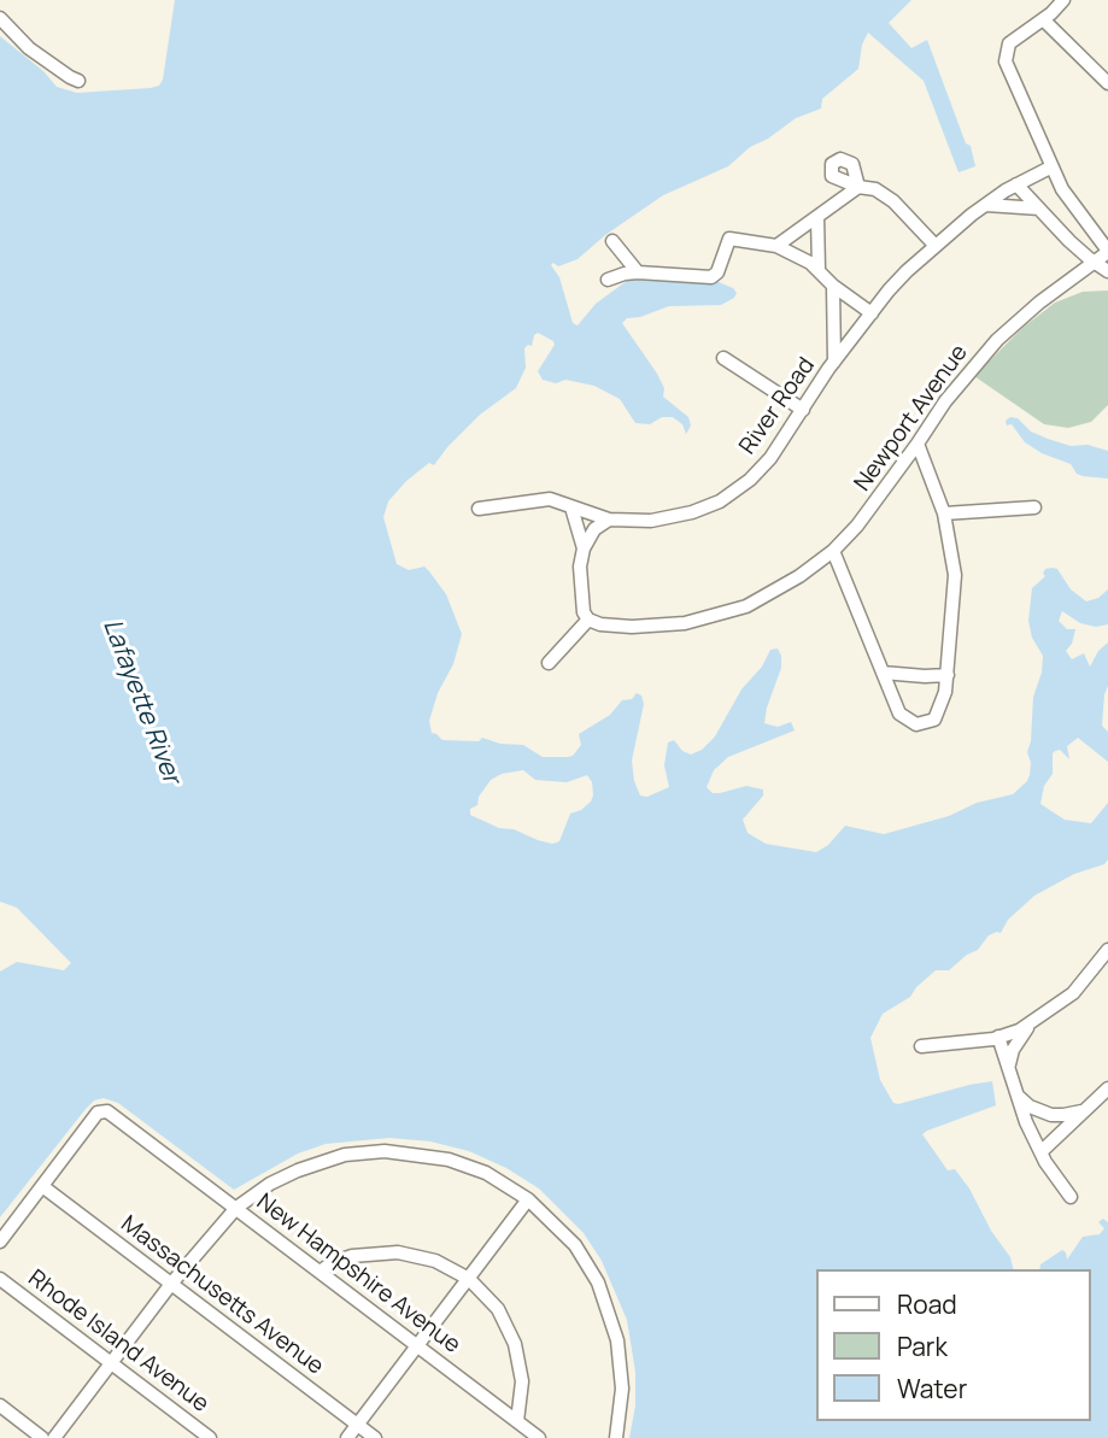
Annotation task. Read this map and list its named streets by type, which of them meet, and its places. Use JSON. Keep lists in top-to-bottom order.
{
  "streets": {
    "street": [
      "River Road",
      "Newport Avenue",
      "New Hampshire Avenue",
      "Massachusetts Avenue",
      "Rhode Island Avenue"
    ]
  },
  "crossings": [
    ["New Hampshire Avenue", "Massachusetts Avenue"]
  ],
  "water": ["Lafayette River"],
  "legend": ["Road", "Park", "Water"]
}
